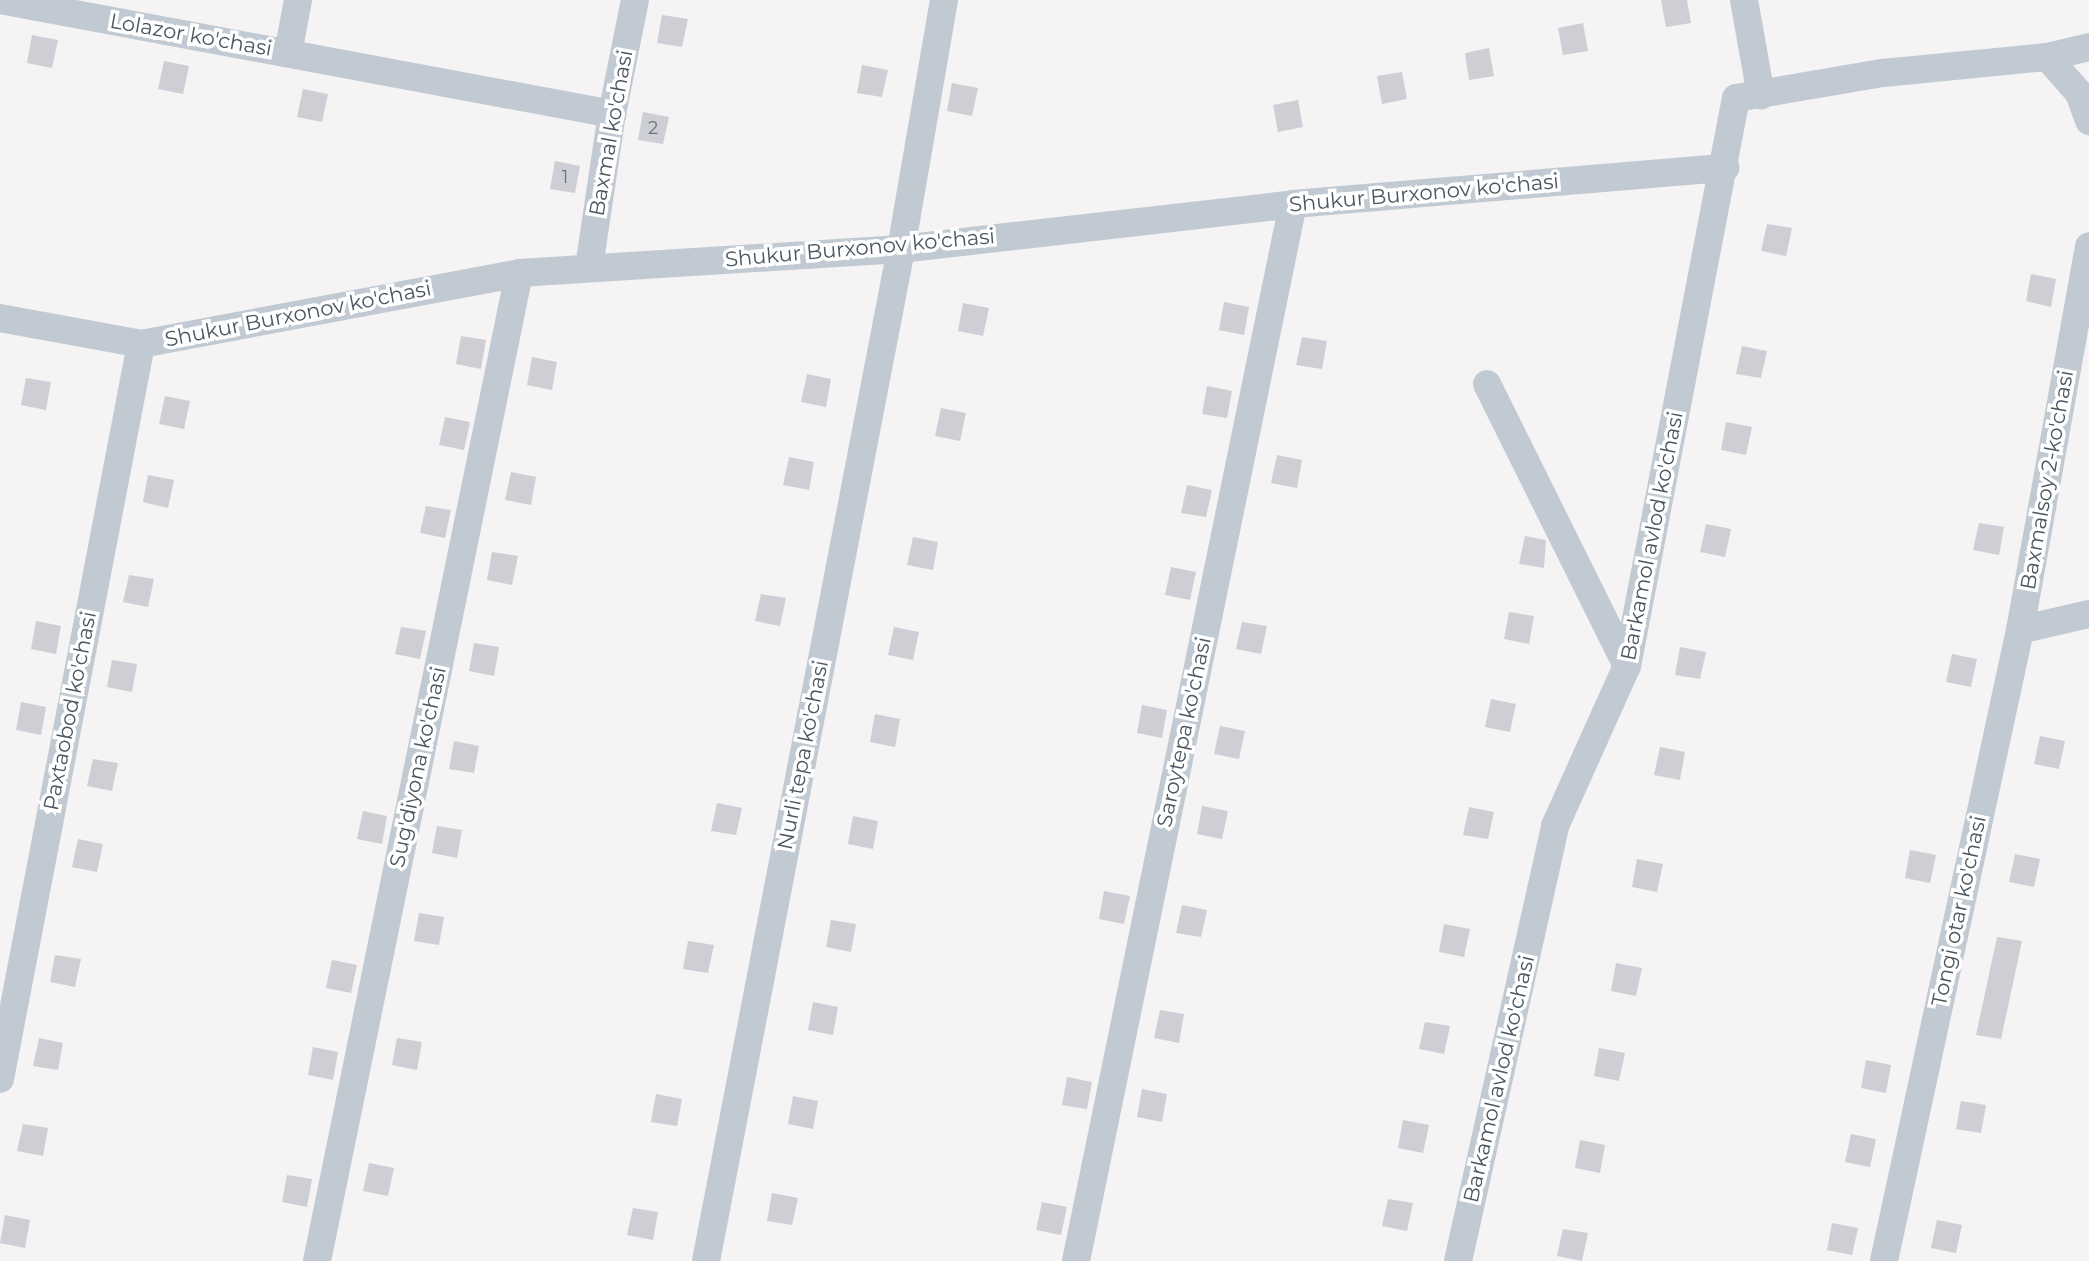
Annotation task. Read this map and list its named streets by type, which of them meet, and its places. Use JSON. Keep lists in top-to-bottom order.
{
  "streets": {
    "street": [
      "Lolazor ko'chasi",
      "Baxmal ko'chasi",
      "Shukur Burxonov ko'chasi",
      "Baxmalsoy 2-ko'chasi",
      "Barkamol avlod ko'chasi",
      "Paxtaobod ko'chasi",
      "Saroytepa ko'chasi",
      "Nurli tepa ko'chasi",
      "Sug'diyona ko'chasi",
      "Tongi otar ko'chasi"
    ]
  },
  "crossings": [
    ["Baxmal ko'chasi", "Shukur Burxonov ko'chasi"],
    ["Shukur Burxonov ko'chasi", "Barkamol avlod ko'chasi"],
    ["Shukur Burxonov ko'chasi", "Paxtaobod ko'chasi"],
    ["Shukur Burxonov ko'chasi", "Saroytepa ko'chasi"],
    ["Shukur Burxonov ko'chasi", "Nurli tepa ko'chasi"],
    ["Shukur Burxonov ko'chasi", "Sug'diyona ko'chasi"],
    ["Baxmalsoy 2-ko'chasi", "Tongi otar ko'chasi"]
  ],
  "house_numbers": ["2", "1"]
}
